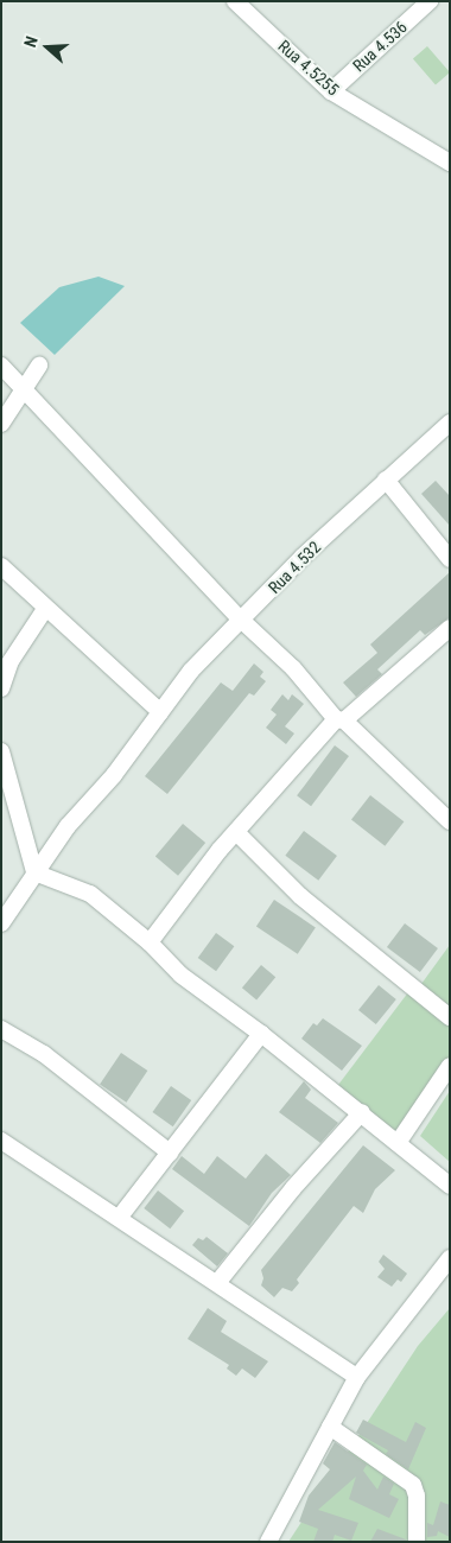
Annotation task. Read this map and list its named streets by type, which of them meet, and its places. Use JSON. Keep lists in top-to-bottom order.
{
  "streets": {
    "street": ["Rua 4.536", "Rua 4.5255", "Rua 4.532"]
  },
  "crossings": [
    ["Rua 4.536", "Rua 4.5255"]
  ],
  "north": "left"
}
